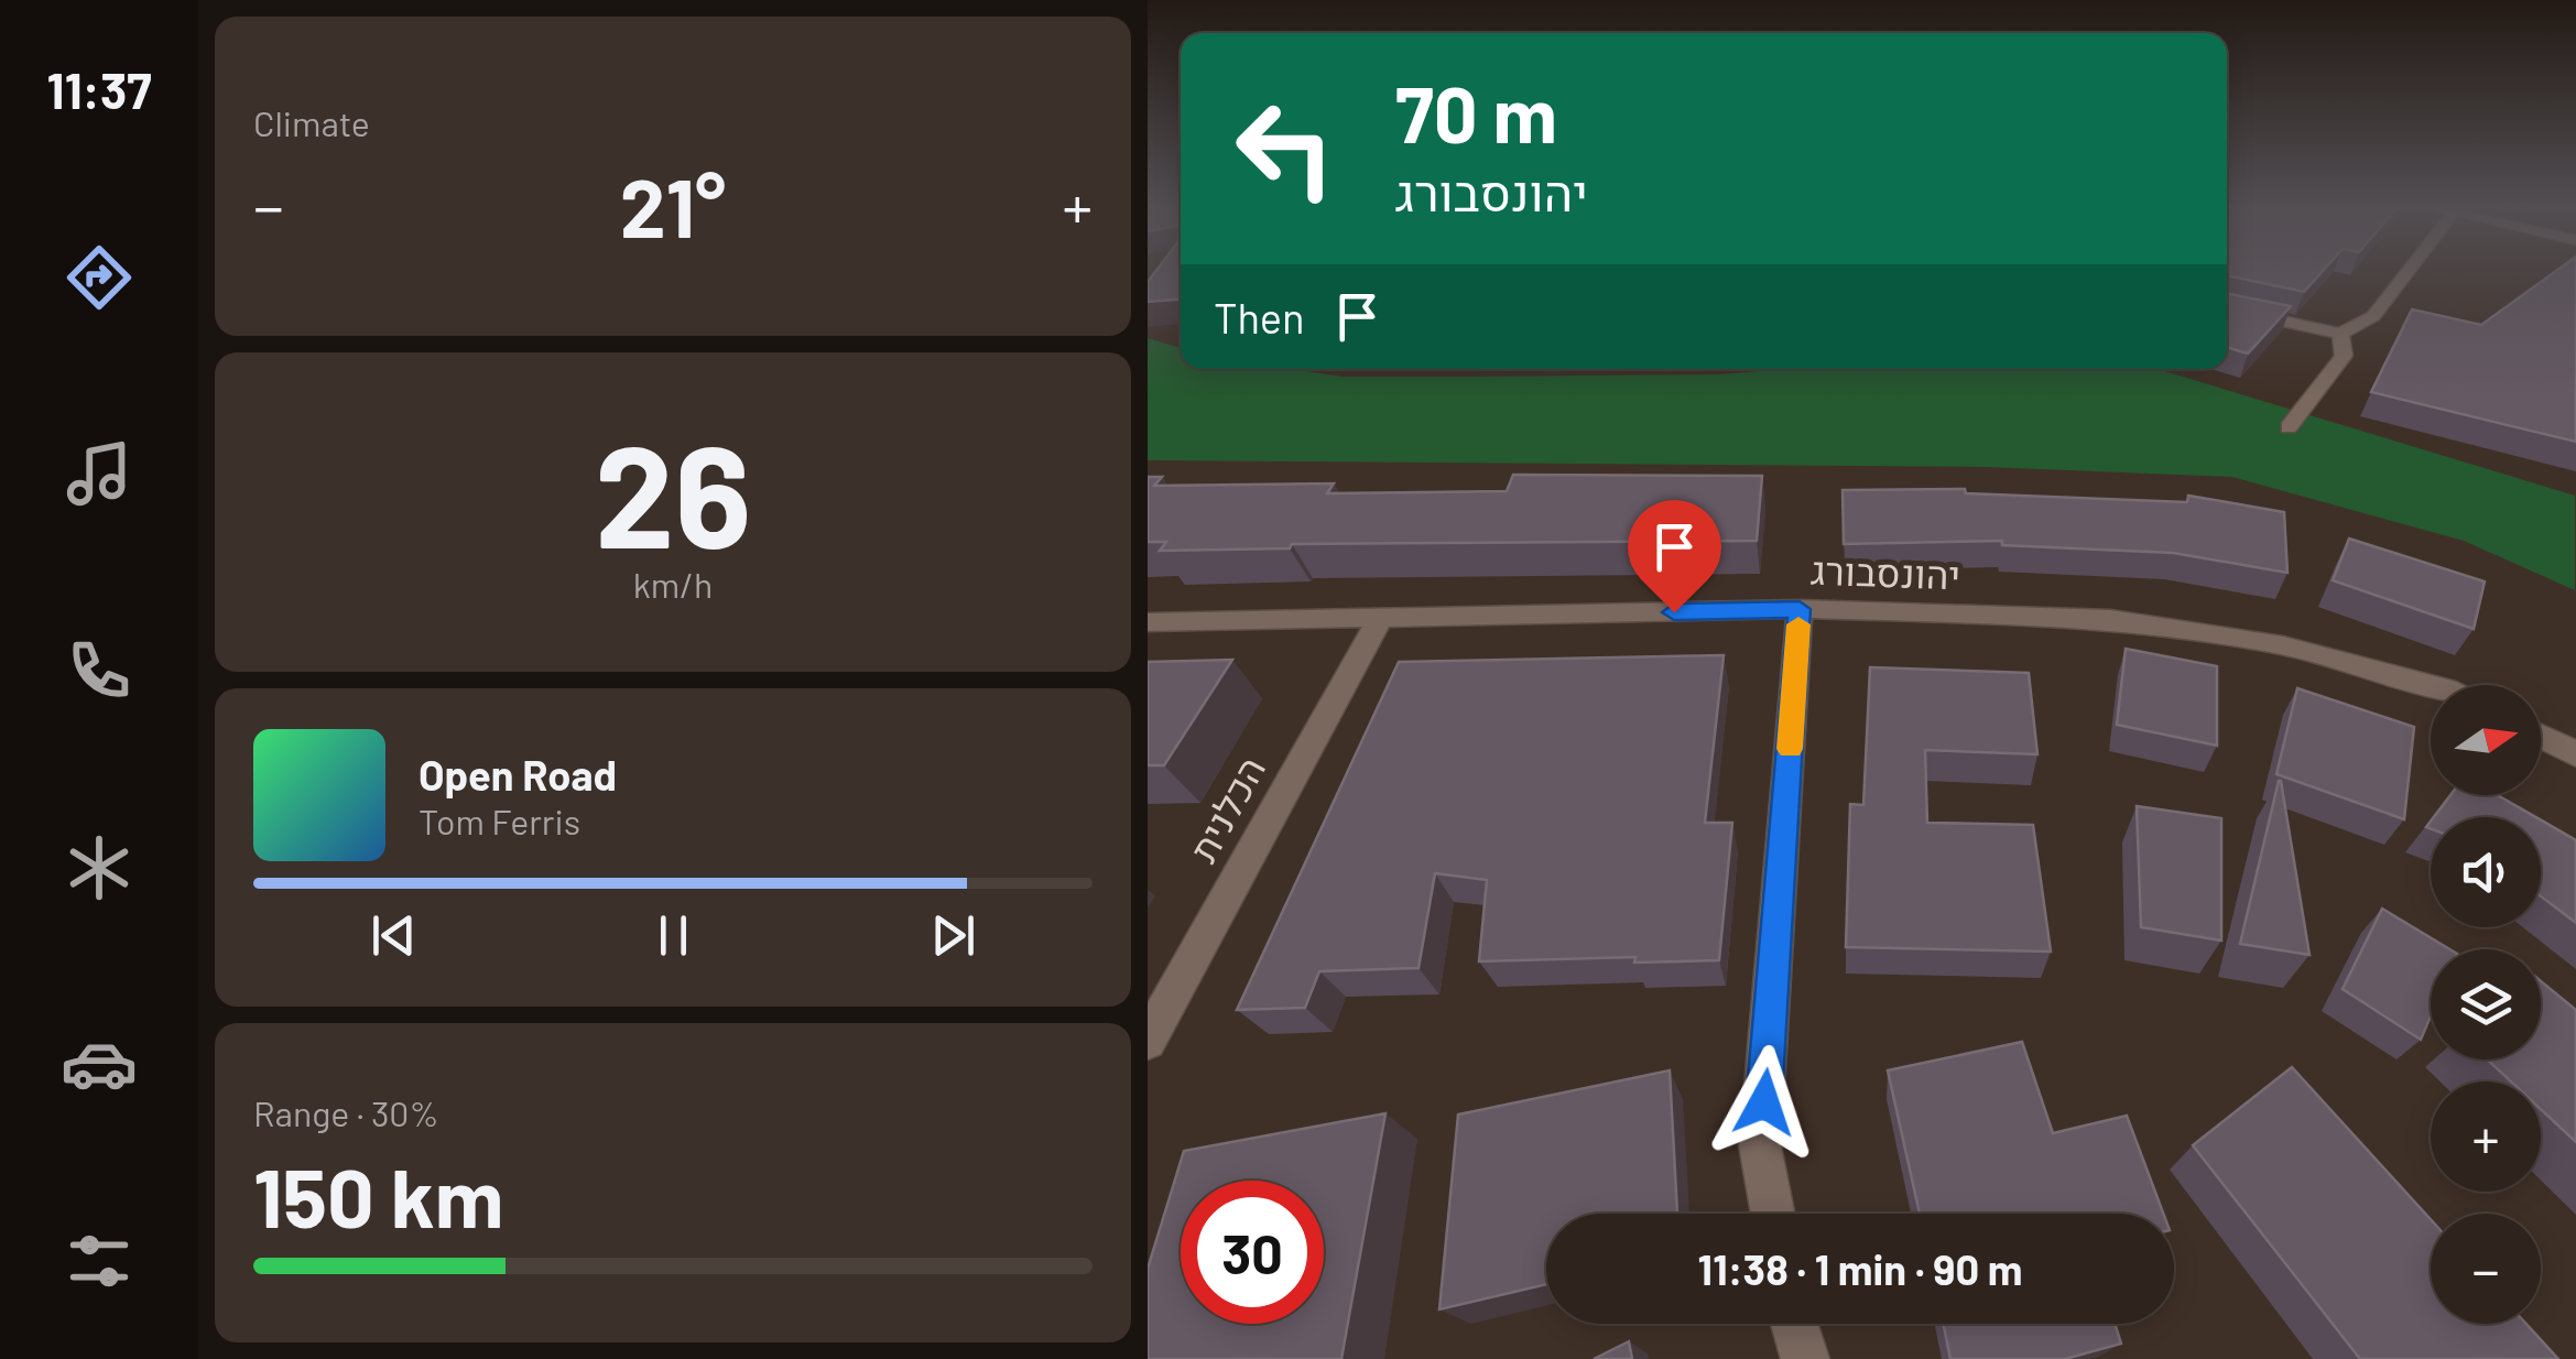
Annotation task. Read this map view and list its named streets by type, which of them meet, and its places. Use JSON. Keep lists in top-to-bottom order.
{
  "streets": {
    "street": ["יהונסבורג", "הכלנית"]
  },
  "crossings": [
    ["יהונסבורג", "הכלנית"]
  ],
  "north": "right",
  "page": {
    "tabs": "11:37",
    "tile": [
      "Climate",
      ["26", "km/h"],
      ["Range · 30%", "150 km"]
    ],
    "turn": ["70 m", "יהונסבורג"],
    "heat": ["−", "21°", "+"],
    "then": "Then",
    "map_buttons": ["+", "−"],
    "song": ["Open Road", "Tom Ferris"],
    "limit": "30",
    "trip": "11:38 · 1 min · 90 m"
  }
}
